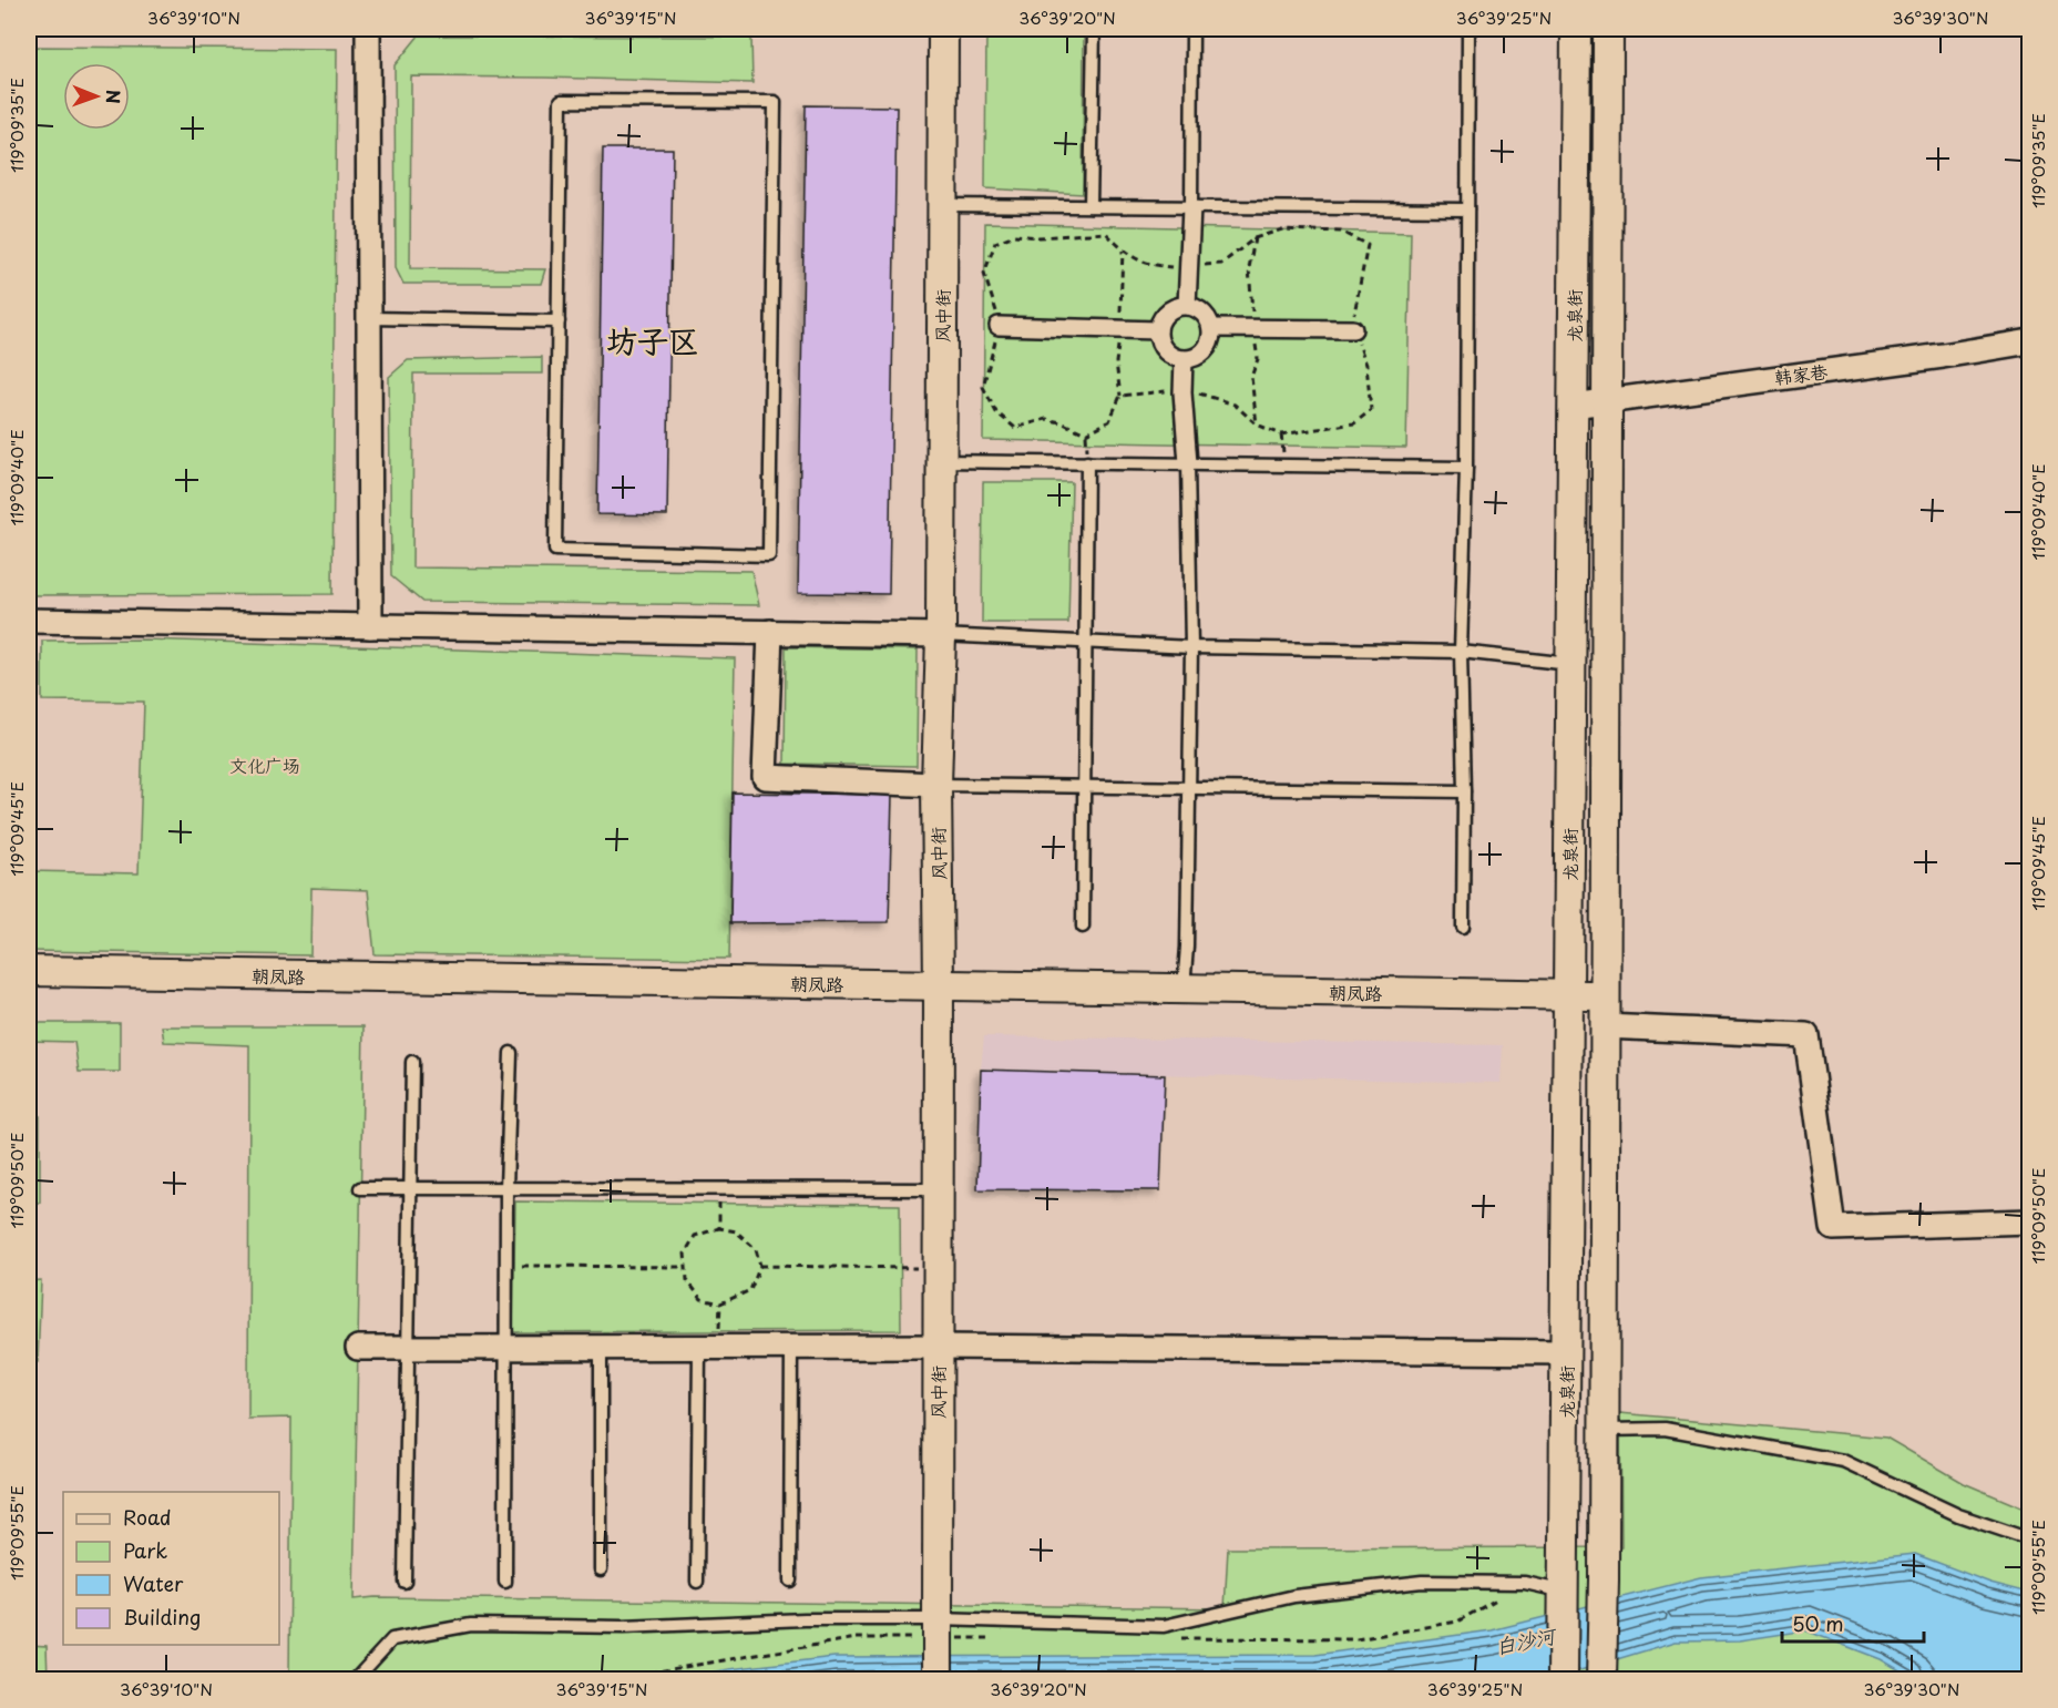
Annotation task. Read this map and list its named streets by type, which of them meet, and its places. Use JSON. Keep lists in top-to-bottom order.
{
  "streets": {
    "street": [
      "风中街",
      "龙泉街",
      "韩家巷",
      "朝凤路"
    ]
  },
  "crossings": [
    ["风中街", "朝凤路"],
    ["龙泉街", "韩家巷"],
    ["龙泉街", "朝凤路"]
  ],
  "districts": ["坊子区"],
  "water": ["白沙河"],
  "parks": ["文化广场"],
  "legend": [
    "Road",
    "Park",
    "Water",
    "Building"
  ],
  "scale_bar": "50 m",
  "north": "right",
  "coordinates": [
    "36°39'10\"N",
    "36°39'15\"N",
    "36°39'20\"N",
    "36°39'25\"N",
    "36°39'30\"N",
    "119°09'35\"E",
    "119°09'40\"E",
    "119°09'45\"E",
    "119°09'50\"E",
    "119°09'55\"E"
  ]
}
